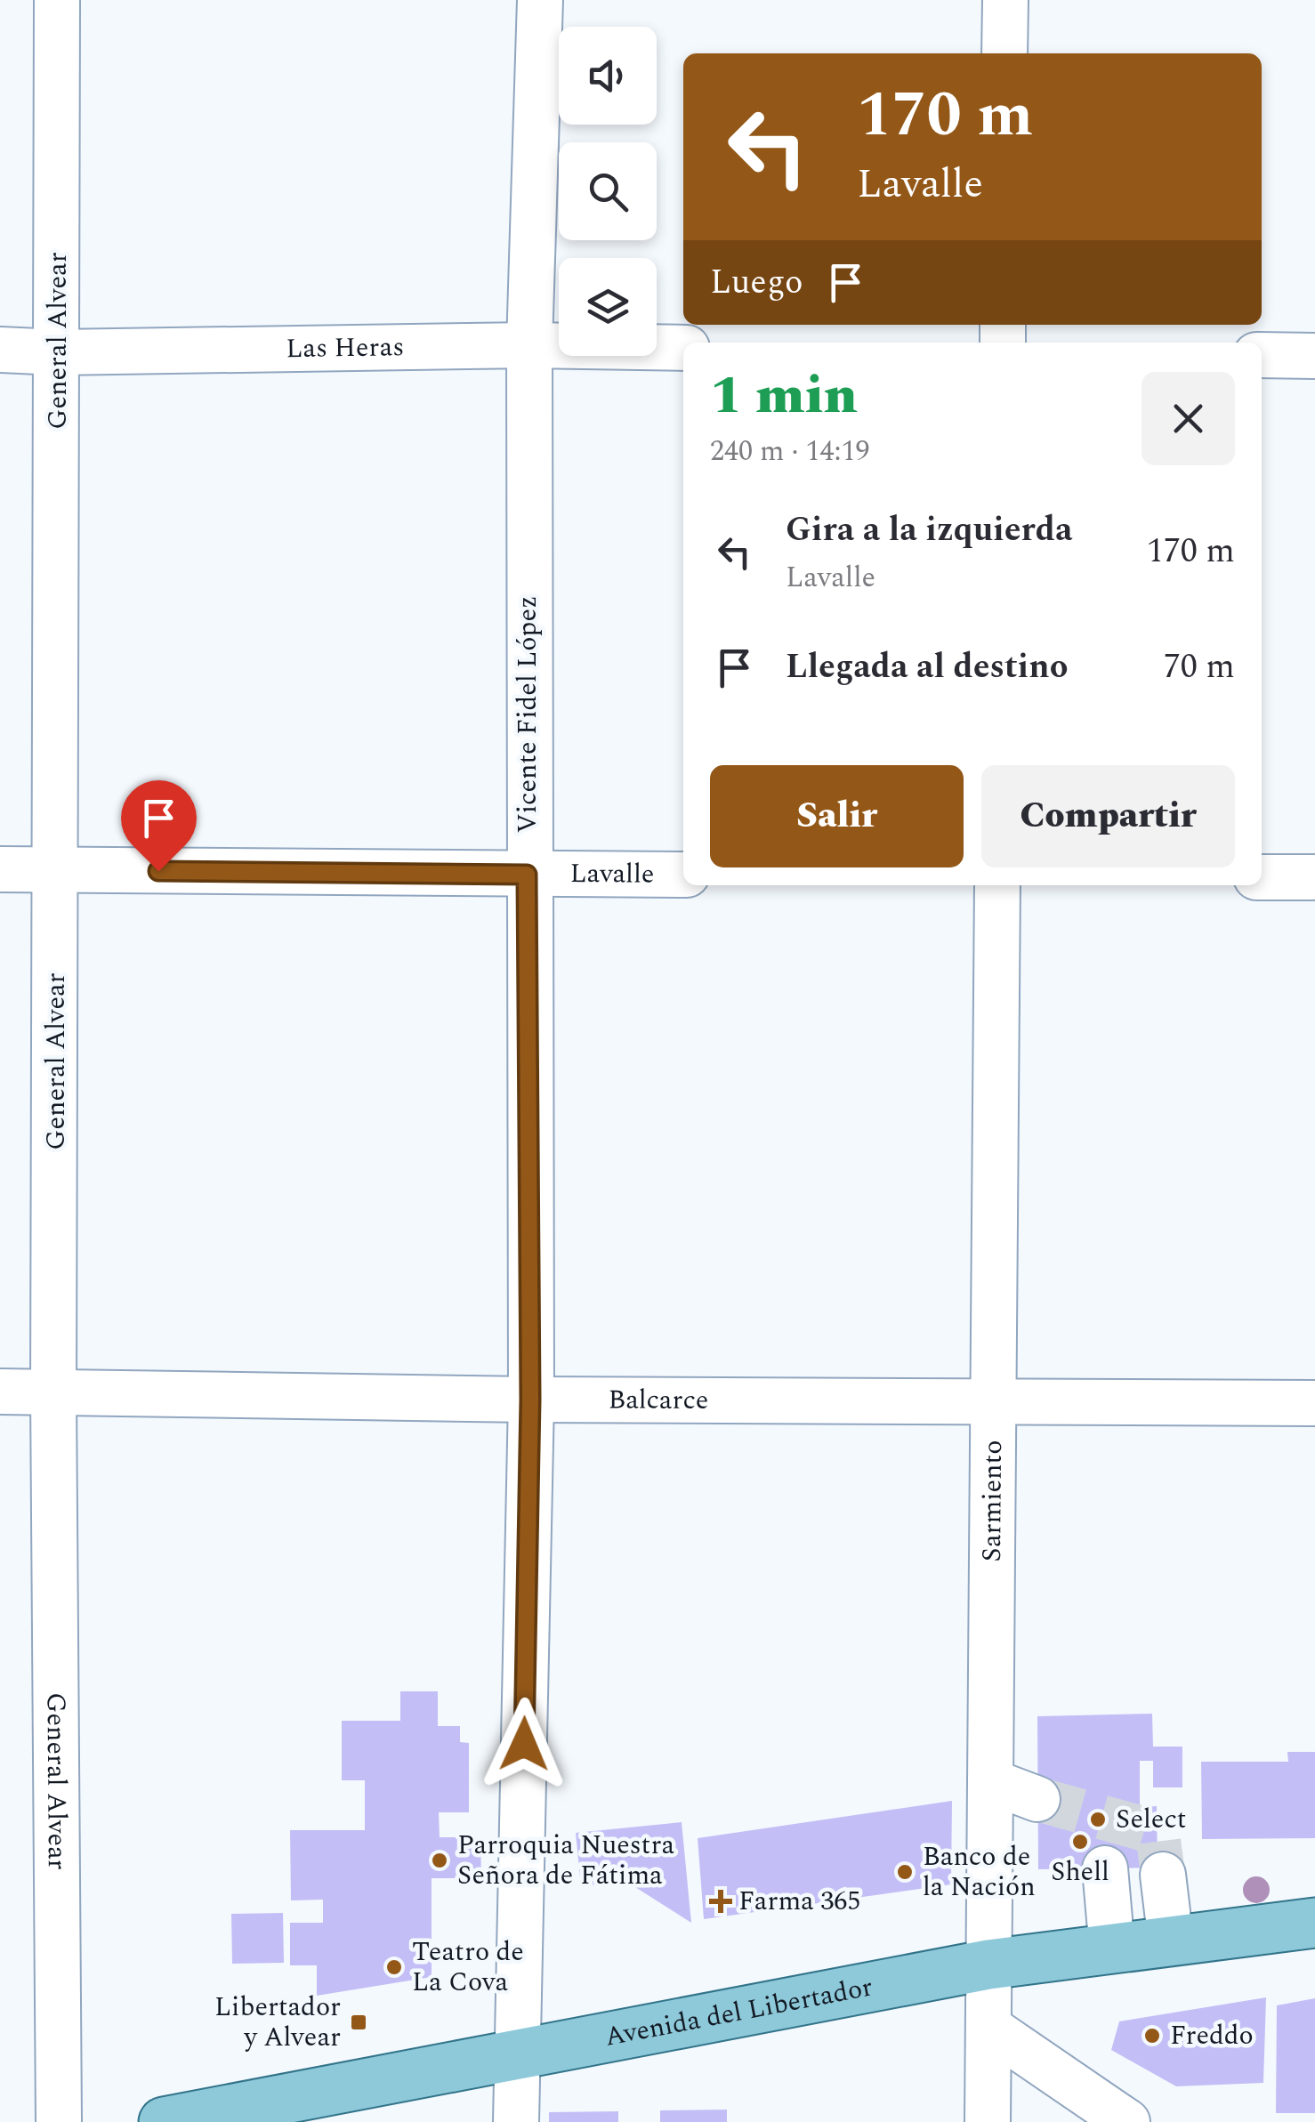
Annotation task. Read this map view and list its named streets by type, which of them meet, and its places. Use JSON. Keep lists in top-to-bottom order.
{
  "streets": {
    "main road": ["Avenida del Libertador"],
    "street": [
      "General Alvear",
      "Las Heras",
      "Vicente Fidel López",
      "Lavalle",
      "Balcarce",
      "Sarmiento"
    ]
  },
  "crossings": [
    ["General Alvear", "Las Heras"],
    ["General Alvear", "Lavalle"],
    ["General Alvear", "Balcarce"],
    ["Las Heras", "Vicente Fidel López"],
    ["Vicente Fidel López", "Lavalle"],
    ["Vicente Fidel López", "Balcarce"],
    ["Vicente Fidel López", "Avenida del Libertador"],
    ["Balcarce", "Sarmiento"],
    ["Sarmiento", "Avenida del Libertador"]
  ],
  "places": {
    "other": [
      "Select",
      "Shell",
      "Parroquia Nuestra Señora de Fátima",
      "Banco de la Nación",
      "Teatro de La Cova",
      "Freddo"
    ],
    "health": ["Farma 365"],
    "transit": ["Libertador y Alvear"]
  },
  "page": {
    "turn": ["170 m", "Lavalle"],
    "then": "Luego",
    "heading": ["1 min", "240 m · 14:19"],
    "list": [
      {
        "name": "Gira a la izquierda",
        "note": "Lavalle",
        "value": "170 m"
      },
      {
        "name": "Llegada al destino",
        "value": "70 m"
      }
    ],
    "buttons": ["Salir", "Compartir"]
  }
}
